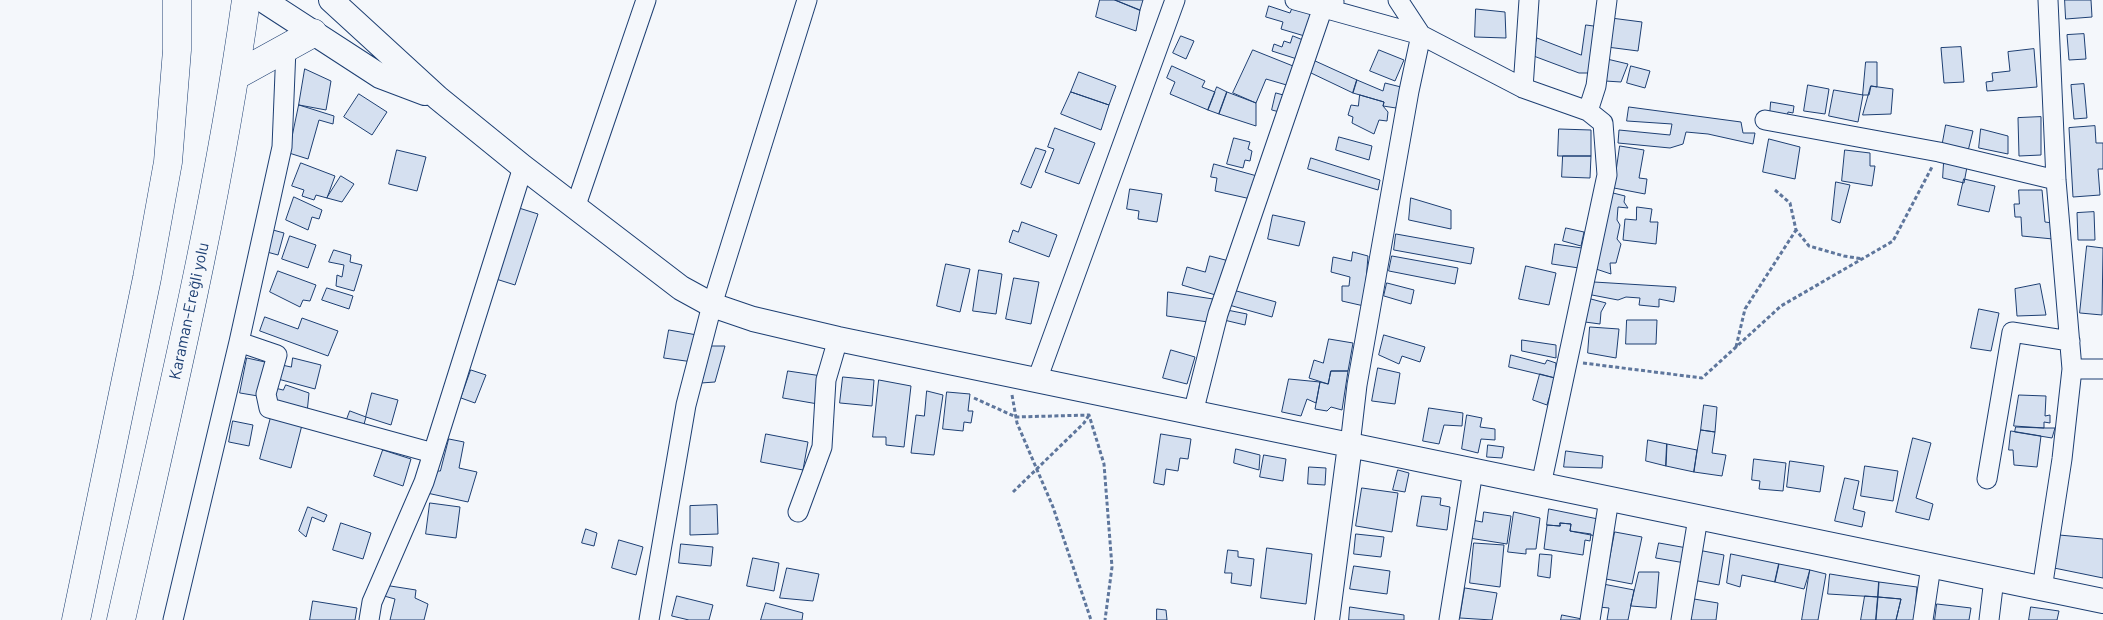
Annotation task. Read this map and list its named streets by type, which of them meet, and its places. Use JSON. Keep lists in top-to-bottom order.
{
  "streets": {
    "highway": ["Karaman-Ereğli yolu"]
  }
}
